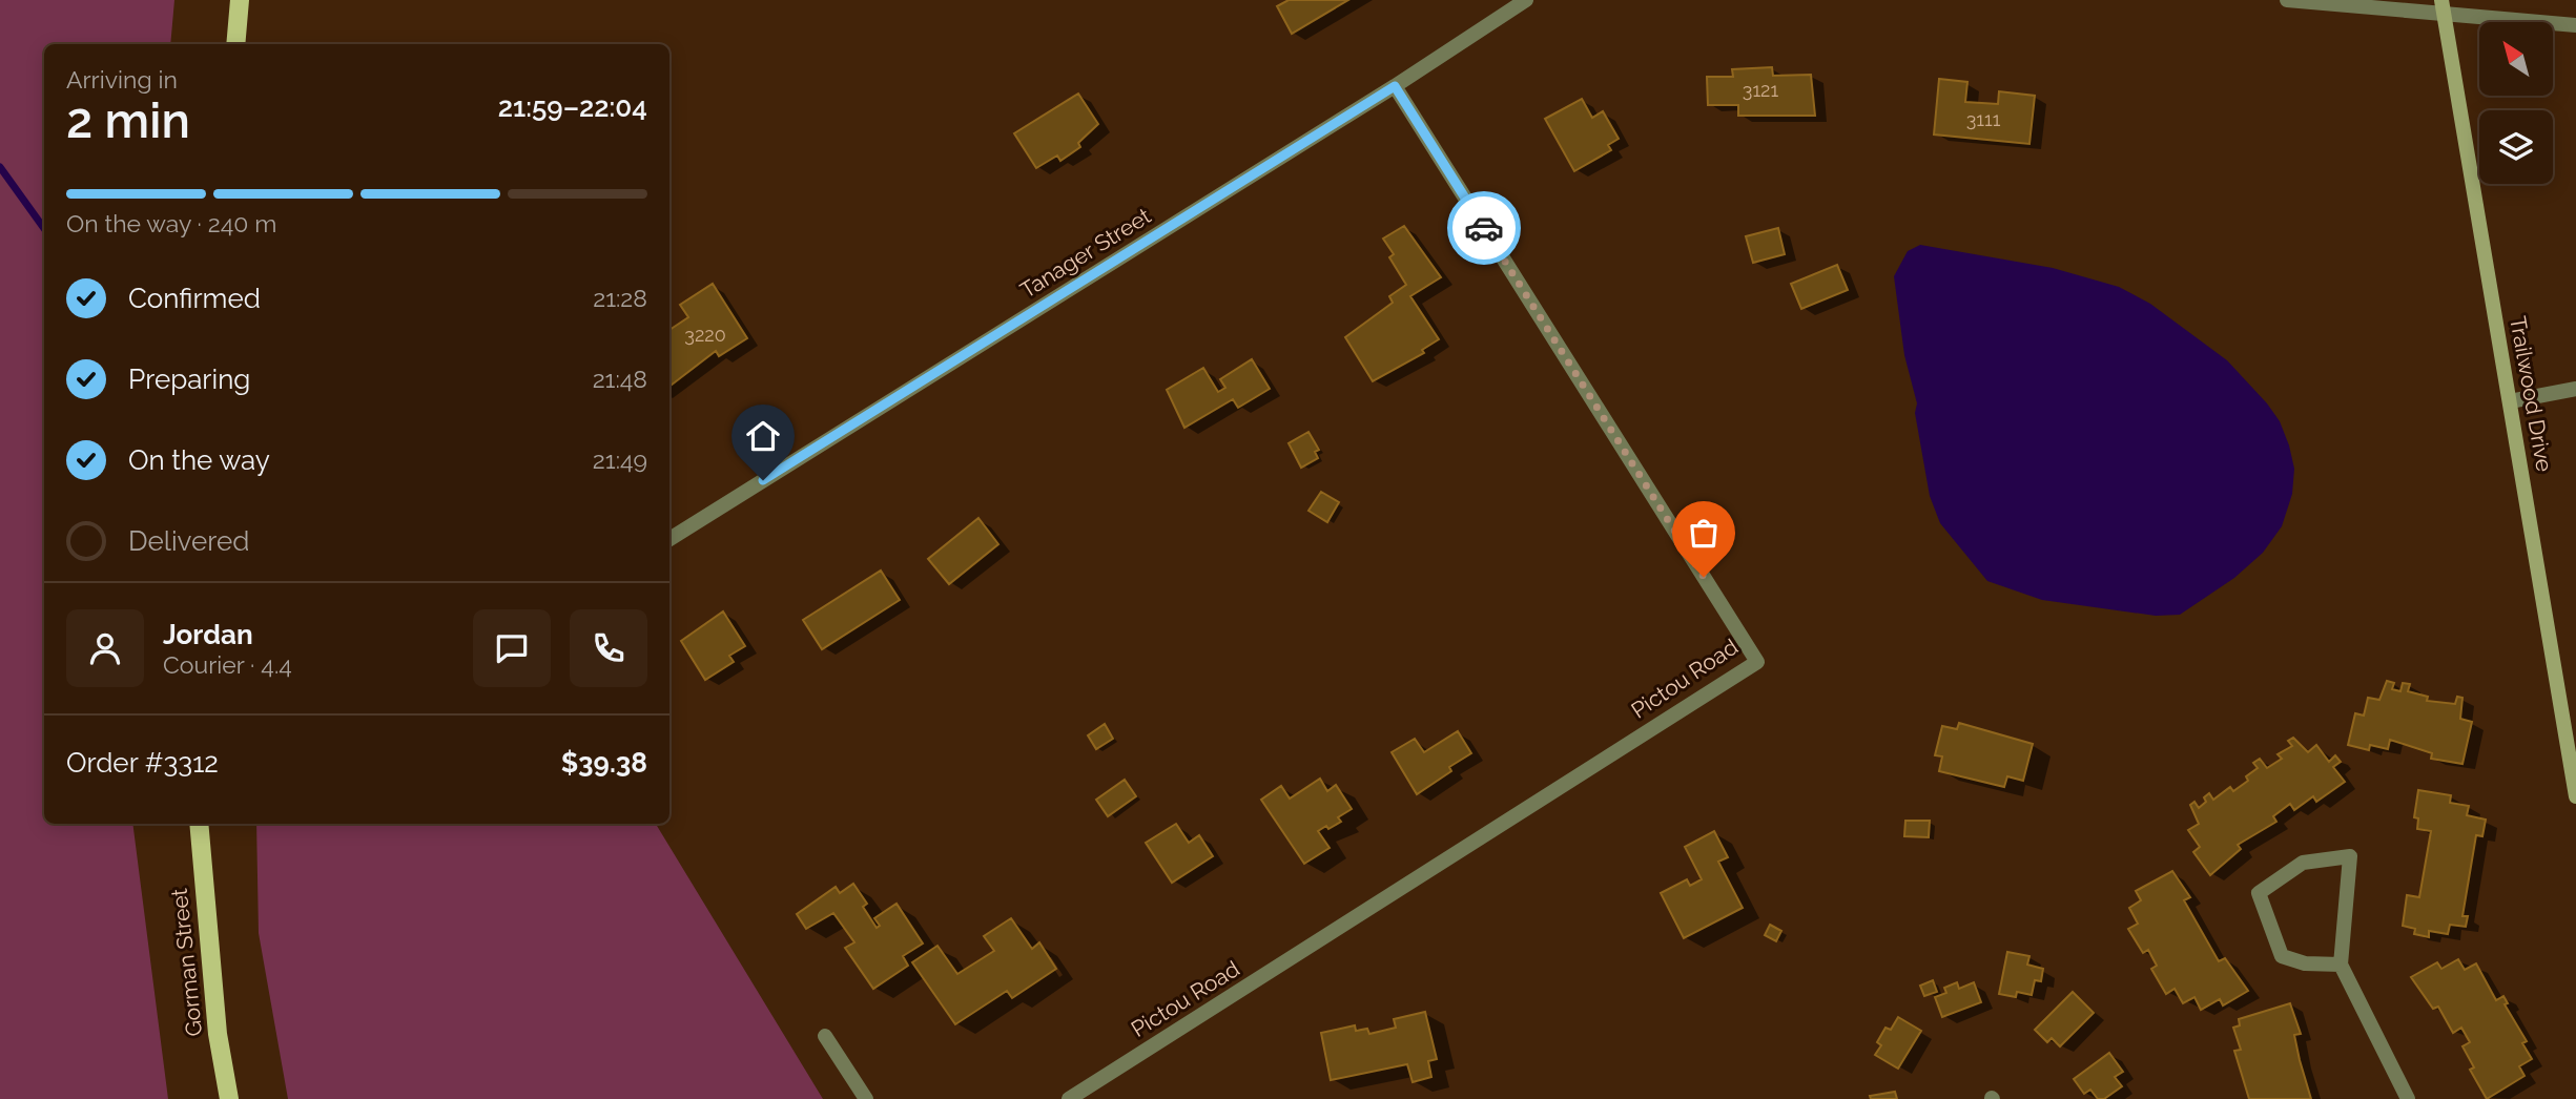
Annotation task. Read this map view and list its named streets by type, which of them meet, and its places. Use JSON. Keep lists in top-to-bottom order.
{
  "streets": {
    "main road": ["Gorman Street"],
    "street": ["Tanager Street", "Trailwood Drive", "Pictou Road"]
  },
  "crossings": [
    ["Tanager Street", "Pictou Road"]
  ],
  "house_numbers": ["3121", "3111", "3220"],
  "north": "top left",
  "page": {
    "heading": ["2 min", "Arriving in", "21:59–22:04"],
    "panel": [
      "Jordan",
      "Courier · 4.4",
      "Order #3312",
      "$39.38"
    ],
    "bar": "On the way · 240 m",
    "list": [
      ["Confirmed", "21:28"],
      ["Preparing", "21:48"],
      ["On the way", "21:49"],
      "Delivered"
    ]
  }
}
